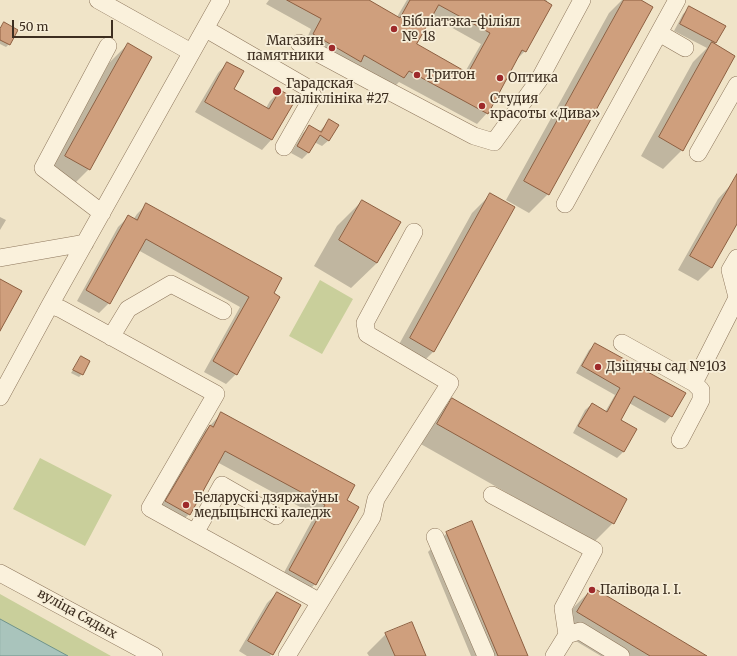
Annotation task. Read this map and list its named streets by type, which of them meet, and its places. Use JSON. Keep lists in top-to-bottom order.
{
  "streets": {
    "street": ["вуліца Сядых"]
  },
  "places": [
    "Бібліатэка-філіял № 18",
    "Магазин памятники",
    "Тритон",
    "Оптика",
    "Гарадская паліклініка #27",
    "Студия красоты «Дива»",
    "Дзіцячы сад №103",
    "Беларускі дзяржаўны медыцынскі каледж",
    "Палівода І. І."
  ],
  "scale_bar": "50 m"
}
